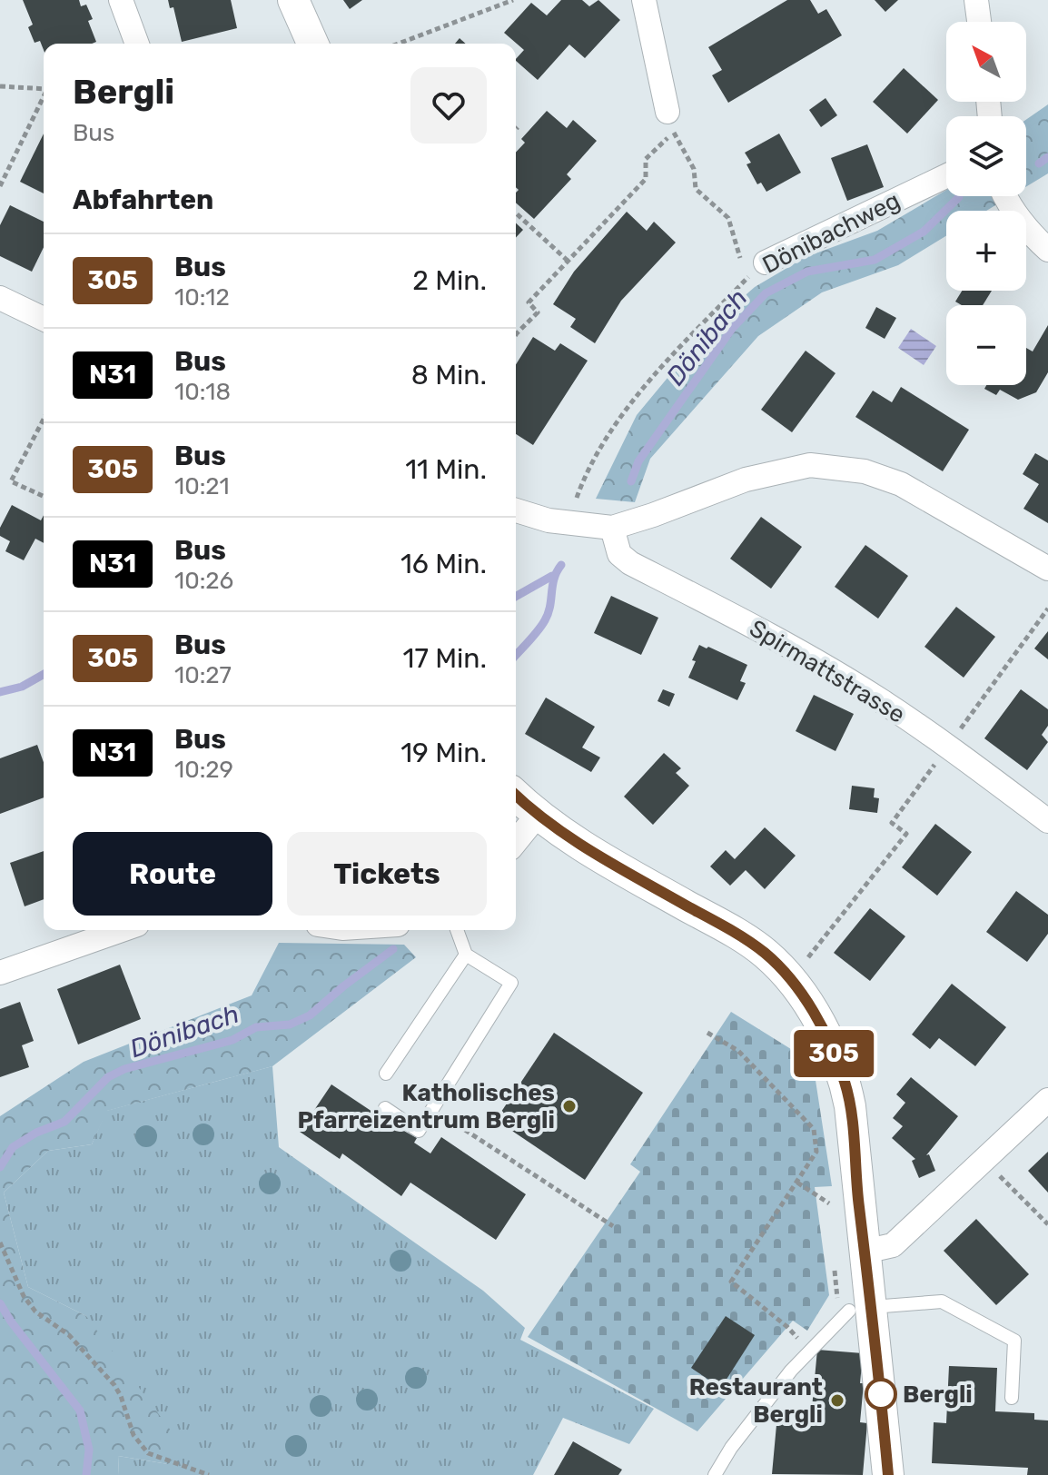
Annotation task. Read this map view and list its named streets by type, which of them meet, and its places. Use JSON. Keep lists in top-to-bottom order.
{
  "streets": {
    "street": ["Dönibachweg", "Spirmattstrasse"]
  },
  "water": ["Dönibach"],
  "places": ["Katholisches Pfarreizentrum Bergli", "Bergli", "Restaurant Bergli"],
  "lines": ["bus line 305"],
  "north": "top left",
  "page": {
    "on_map": "305",
    "map_buttons": ["+", "−"],
    "heading": [
      ["Bergli", "Bus"],
      "Abfahrten"
    ],
    "list": [
      {
        "mark": "305",
        "name": "Bus",
        "note": "10:12",
        "value": "2 Min."
      },
      {
        "mark": "N31",
        "name": "Bus",
        "note": "10:18",
        "value": "8 Min."
      },
      {
        "mark": "305",
        "name": "Bus",
        "note": "10:21",
        "value": "11 Min."
      },
      {
        "mark": "N31",
        "name": "Bus",
        "note": "10:26",
        "value": "16 Min."
      },
      {
        "mark": "305",
        "name": "Bus",
        "note": "10:27",
        "value": "17 Min."
      },
      {
        "mark": "N31",
        "name": "Bus",
        "note": "10:29",
        "value": "19 Min."
      }
    ],
    "buttons": ["Route", "Tickets"]
  }
}
